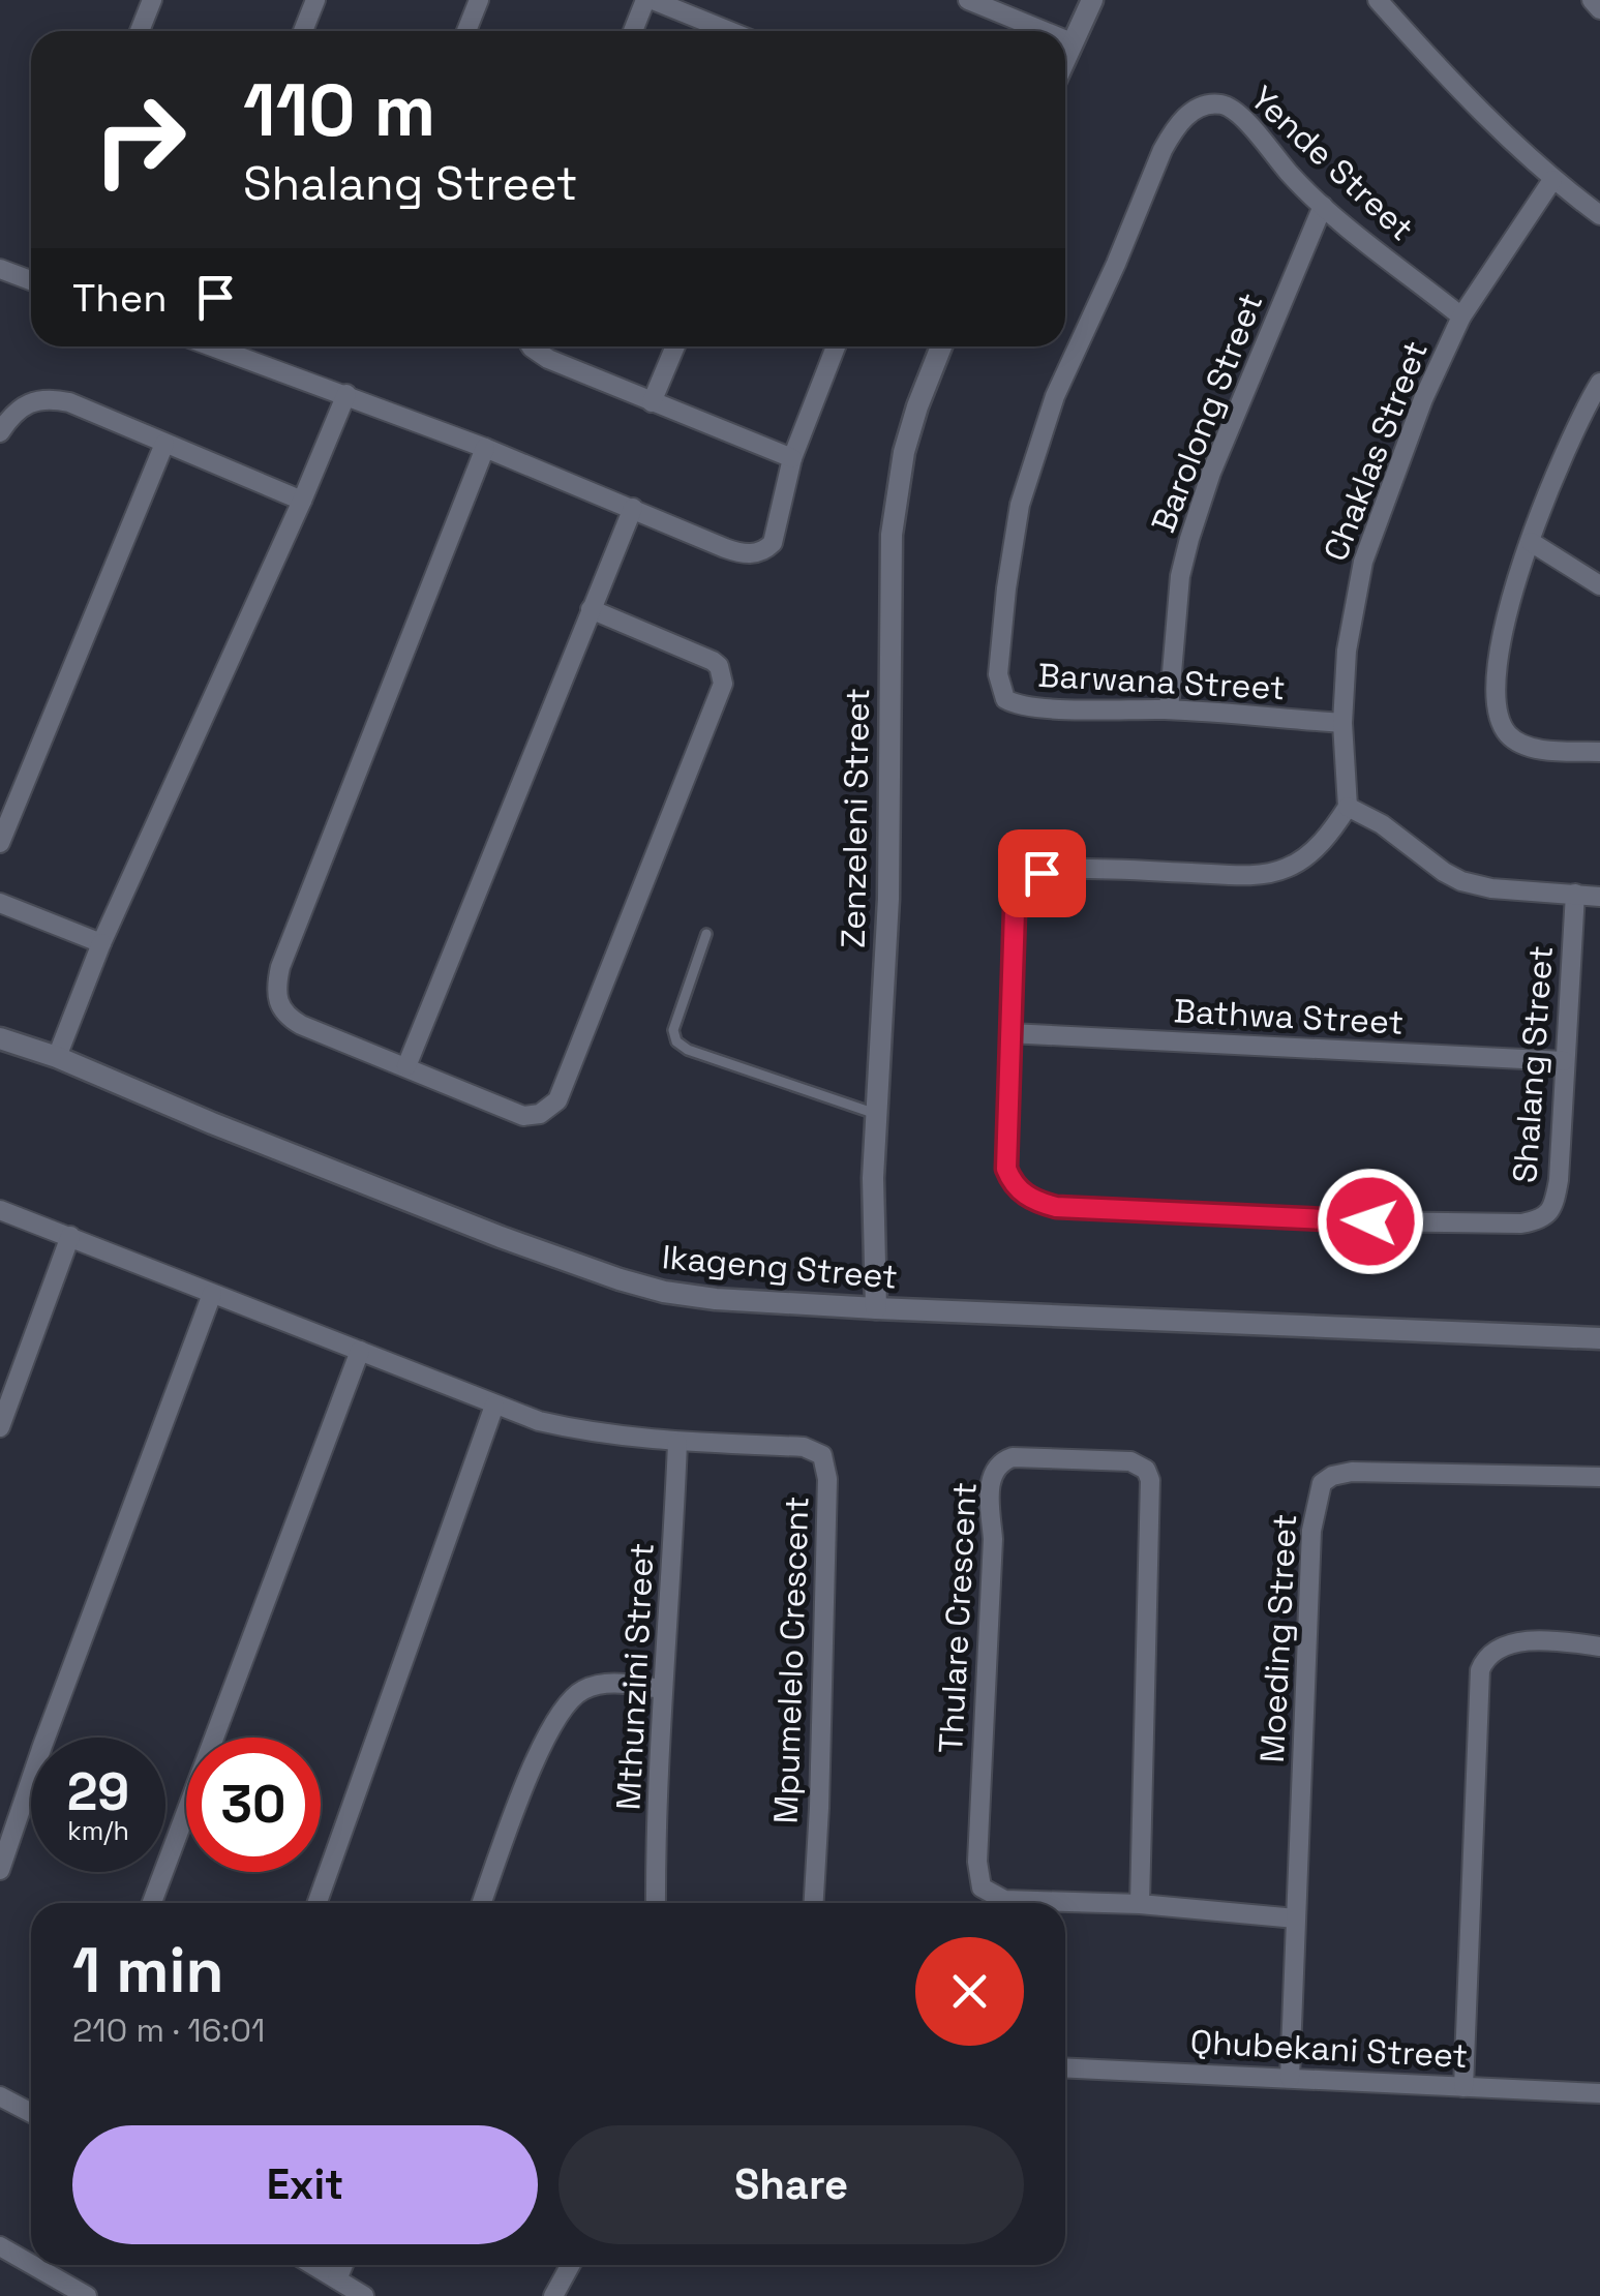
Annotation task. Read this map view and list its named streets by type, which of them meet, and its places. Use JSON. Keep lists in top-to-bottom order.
{
  "streets": {
    "street": [
      "Yende Street",
      "Barolong Street",
      "Chaklas Street",
      "Barwana Street",
      "Zenzeleni Street",
      "Bathwa Street",
      "Shalang Street",
      "Ikageng Street",
      "Thulare Crescent",
      "Moeding Street",
      "Mpumelelo Crescent",
      "Mthunzini Street",
      "Qhubekani Street"
    ]
  },
  "crossings": [
    ["Yende Street", "Barolong Street"],
    ["Yende Street", "Chaklas Street"],
    ["Yende Street", "Barwana Street"],
    ["Barolong Street", "Barwana Street"],
    ["Chaklas Street", "Barwana Street"],
    ["Chaklas Street", "Shalang Street"],
    ["Zenzeleni Street", "Ikageng Street"],
    ["Bathwa Street", "Shalang Street"],
    ["Thulare Crescent", "Moeding Street"],
    ["Moeding Street", "Qhubekani Street"],
    ["Mpumelelo Crescent", "Mthunzini Street"]
  ],
  "page": {
    "turn": ["110 m", "Shalang Street"],
    "then": "Then",
    "speed": "29 km/h",
    "limit": "30",
    "heading": ["1 min", "210 m · 16:01"],
    "buttons": ["Exit", "Share"]
  }
}
